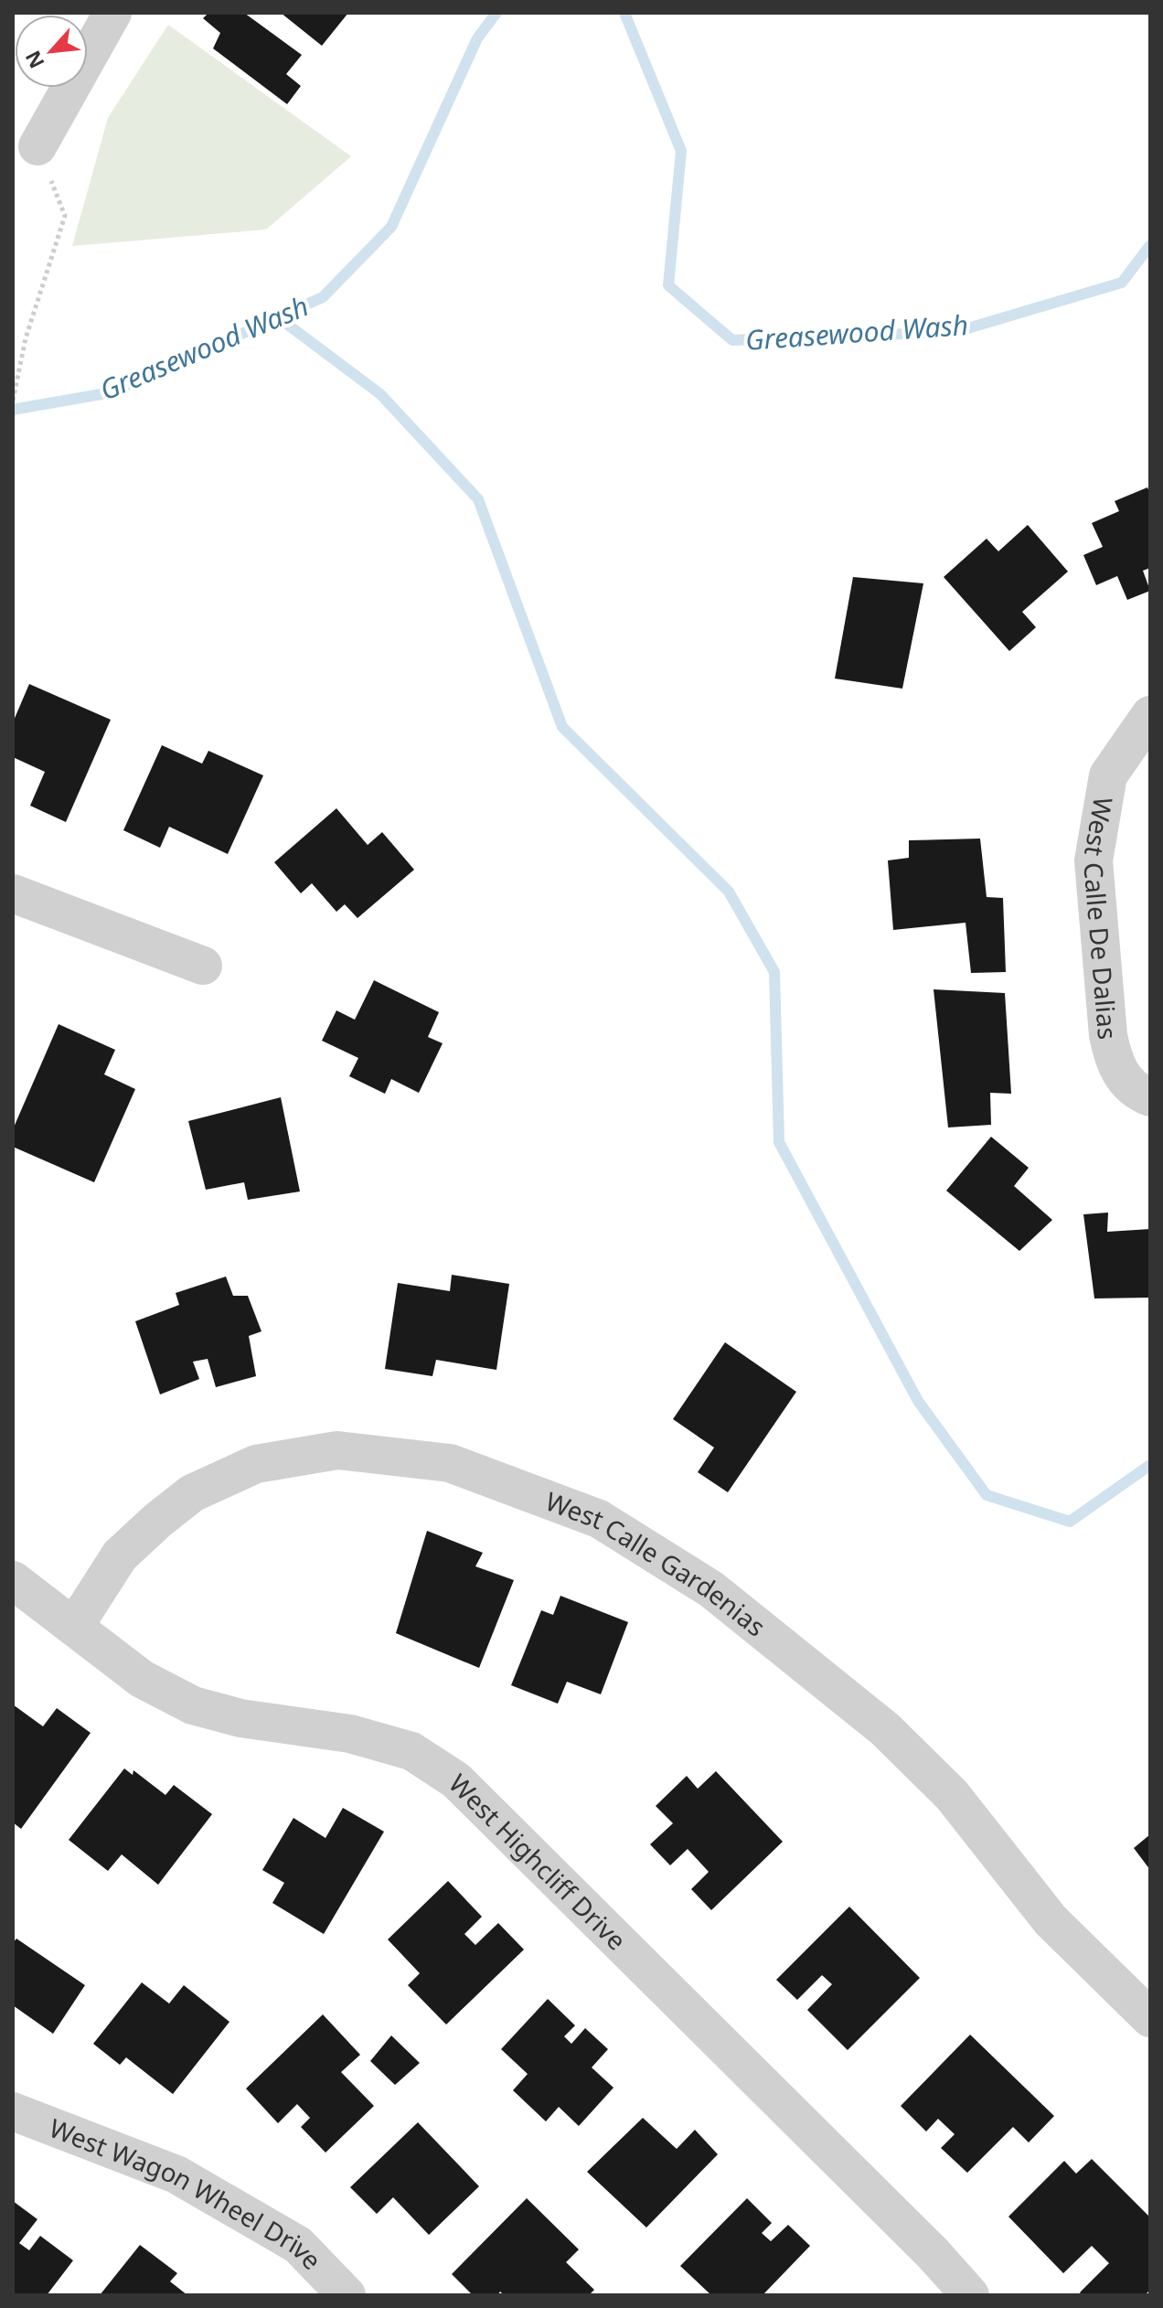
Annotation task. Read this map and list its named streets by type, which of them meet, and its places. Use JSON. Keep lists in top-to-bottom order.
{
  "streets": {
    "street": [
      "West Calle De Dalias",
      "West Calle Gardenias",
      "West Highcliff Drive",
      "West Wagon Wheel Drive"
    ]
  },
  "crossings": [
    ["West Calle Gardenias", "West Highcliff Drive"]
  ],
  "water": ["Greasewood Wash"],
  "north": "bottom left"
}
